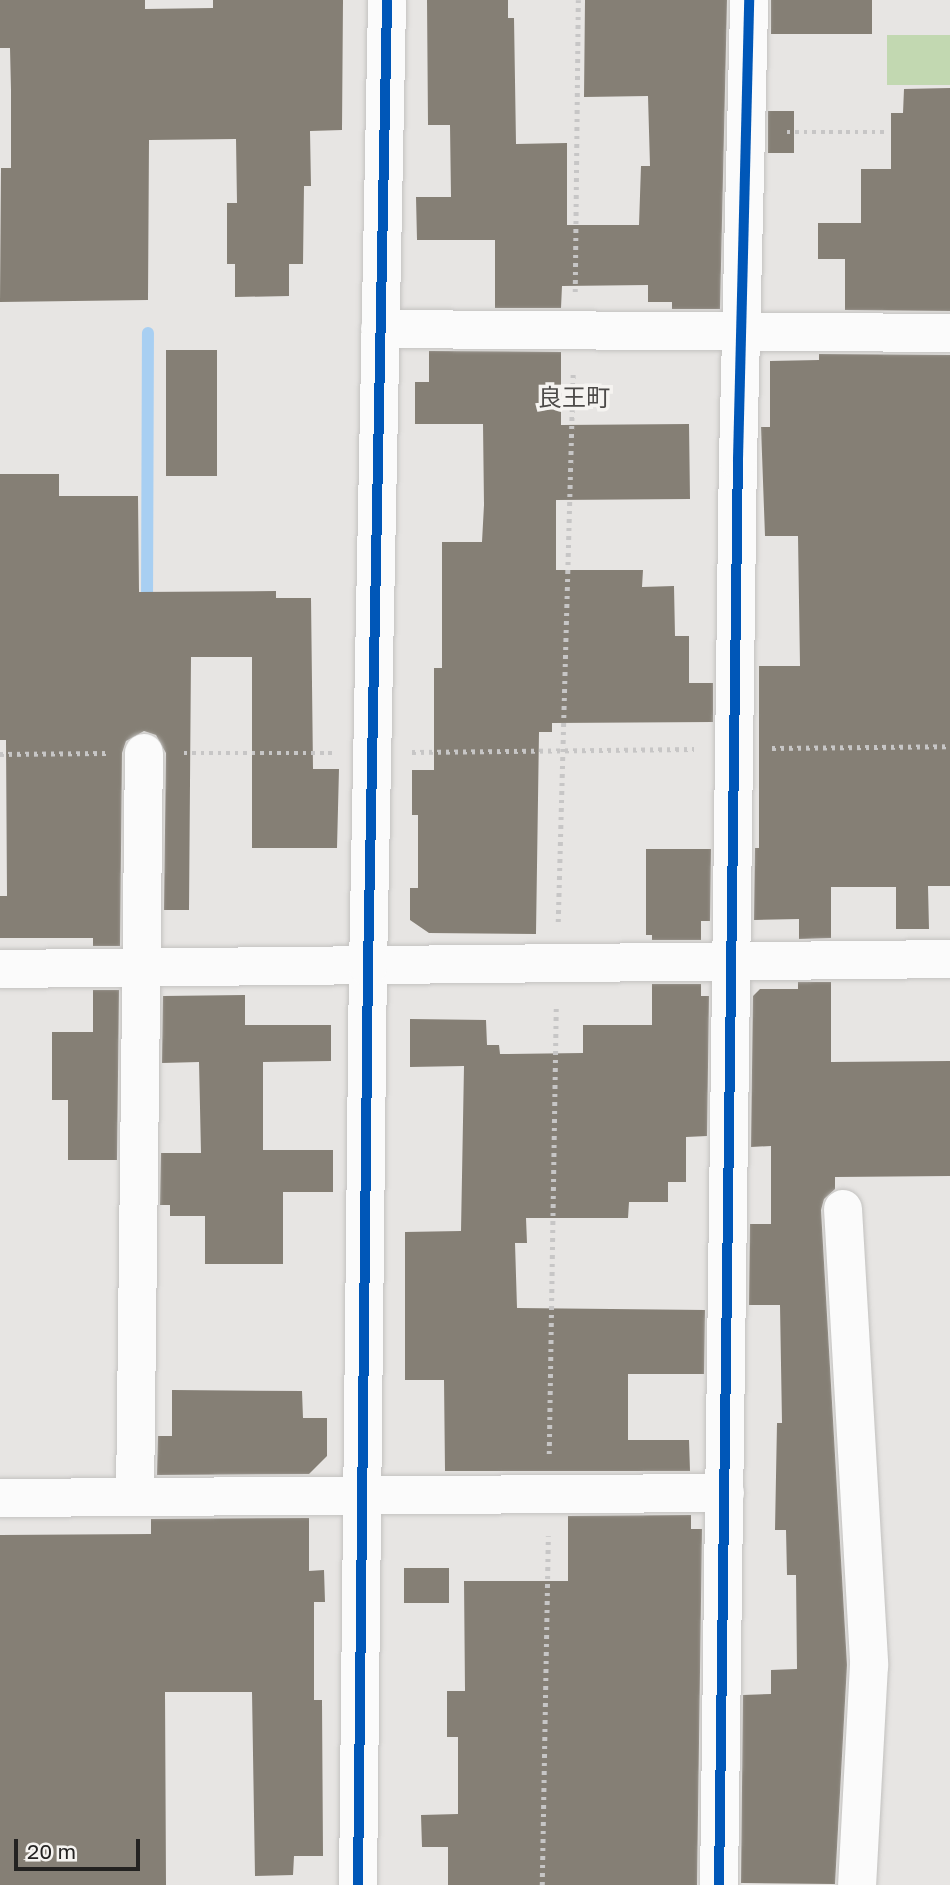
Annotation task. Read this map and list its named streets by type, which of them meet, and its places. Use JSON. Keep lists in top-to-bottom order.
{
  "districts": ["良王町"],
  "scale_bar": "20 m"
}
